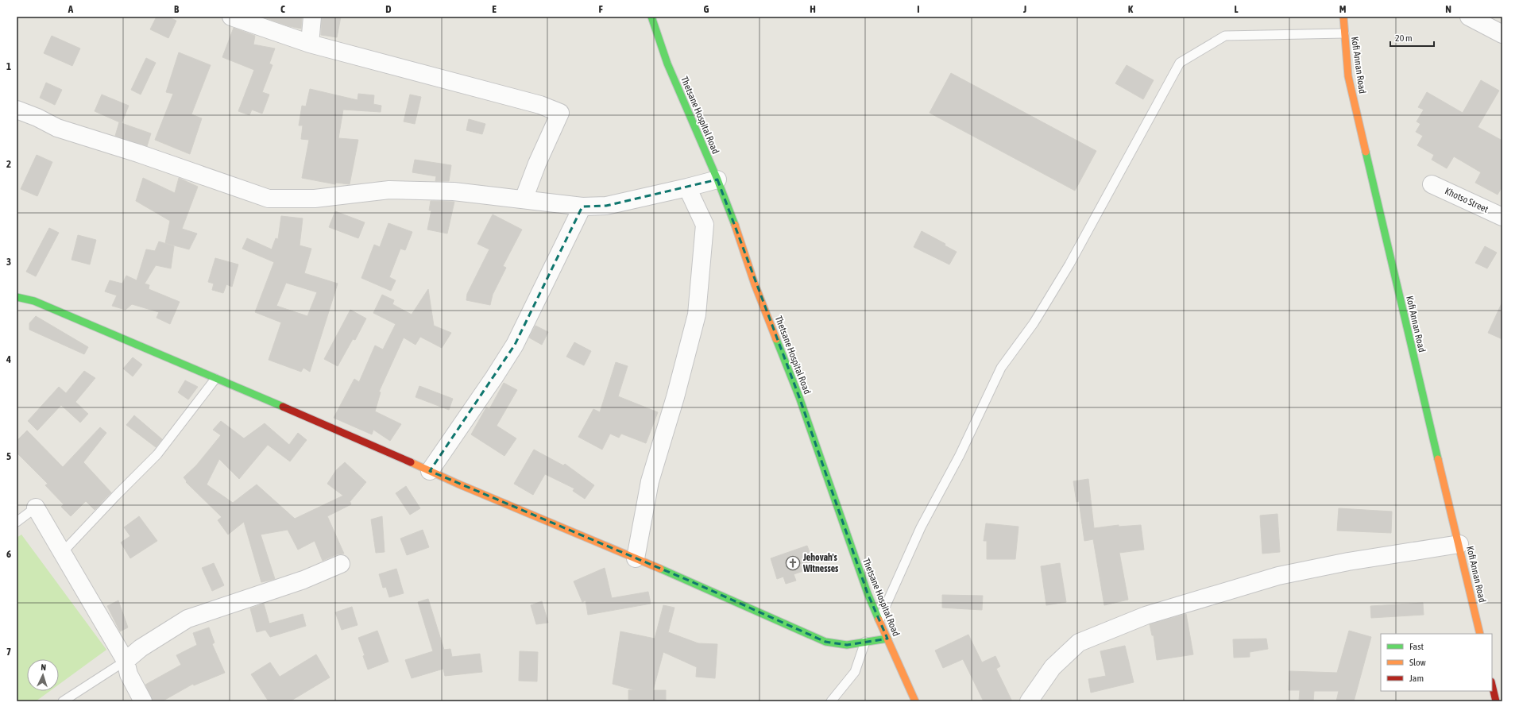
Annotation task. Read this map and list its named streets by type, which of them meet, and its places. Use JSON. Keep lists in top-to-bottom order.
{
  "streets": {
    "main road": ["Kofi Annan Road", "Thetsane Hospital Road"],
    "street": ["Khotso Street"]
  },
  "places": {
    "church": ["Jehovah's Witnesses"]
  },
  "legend": ["Fast", "Slow", "Jam"],
  "scale_bar": "20 m",
  "north": "top",
  "grid": {
    "columns": [
      "A",
      "B",
      "C",
      "D",
      "E",
      "F",
      "G",
      "H",
      "I",
      "J",
      "K",
      "L",
      "M",
      "N"
    ],
    "rows": [
      "1",
      "2",
      "3",
      "4",
      "5",
      "6",
      "7"
    ]
  }
}
